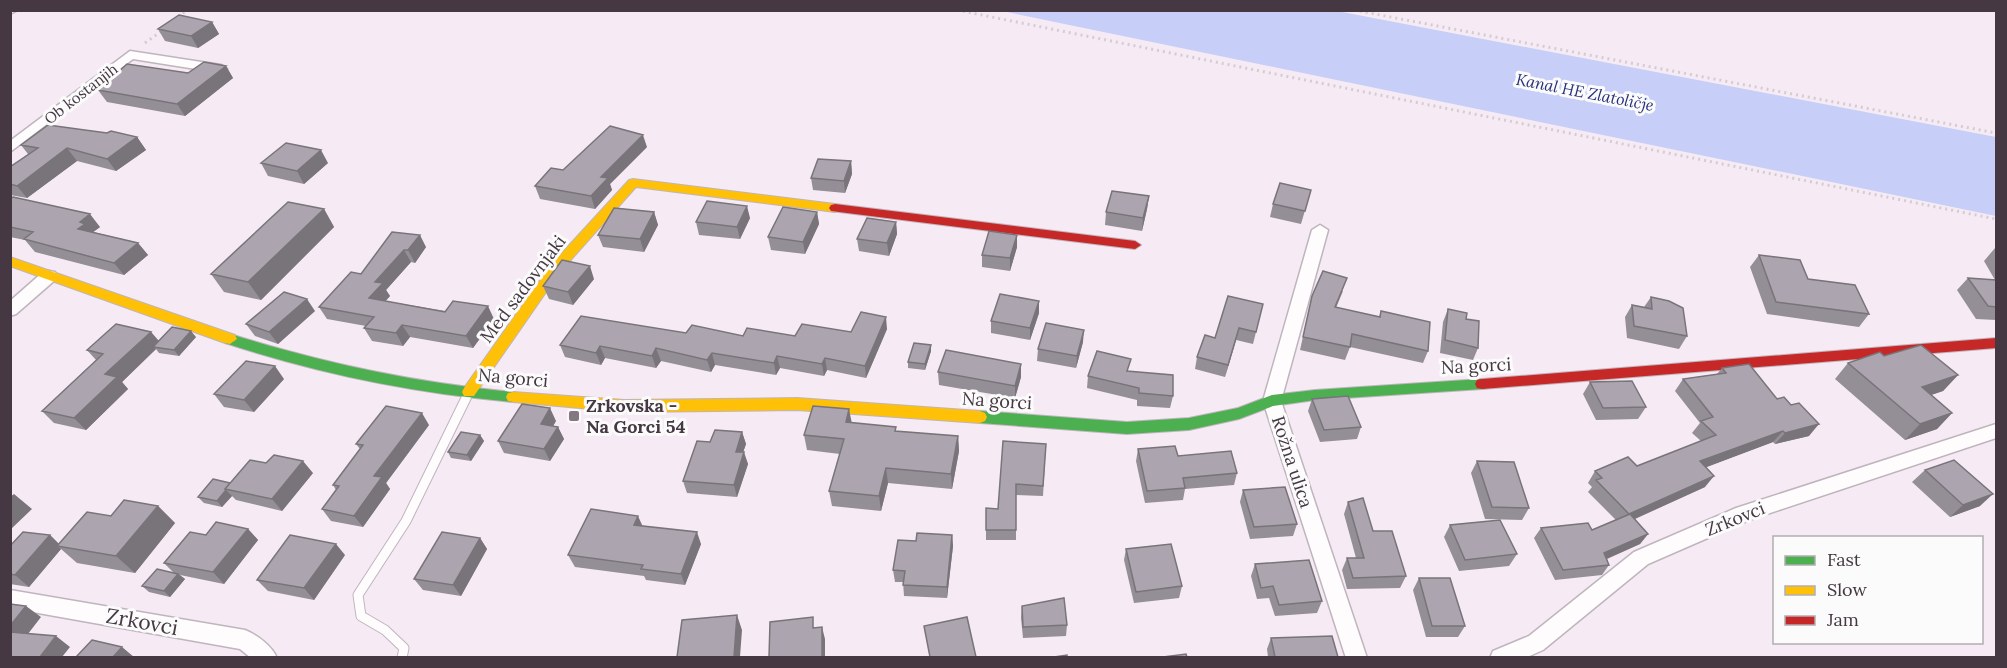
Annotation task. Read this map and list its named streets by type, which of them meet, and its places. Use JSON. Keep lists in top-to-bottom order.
{
  "streets": {
    "street": [
      "Ob kostanjih",
      "Med sadovnjaki",
      "Na gorci",
      "Rožna ulica",
      "Zrkovci"
    ]
  },
  "crossings": [
    ["Med sadovnjaki", "Na gorci"],
    ["Na gorci", "Rožna ulica"]
  ],
  "water": ["Kanal HE Zlatoličje"],
  "places": {
    "transit": ["Zrkovska - Na Gorci 54"]
  },
  "legend": ["Fast", "Slow", "Jam"]
}
